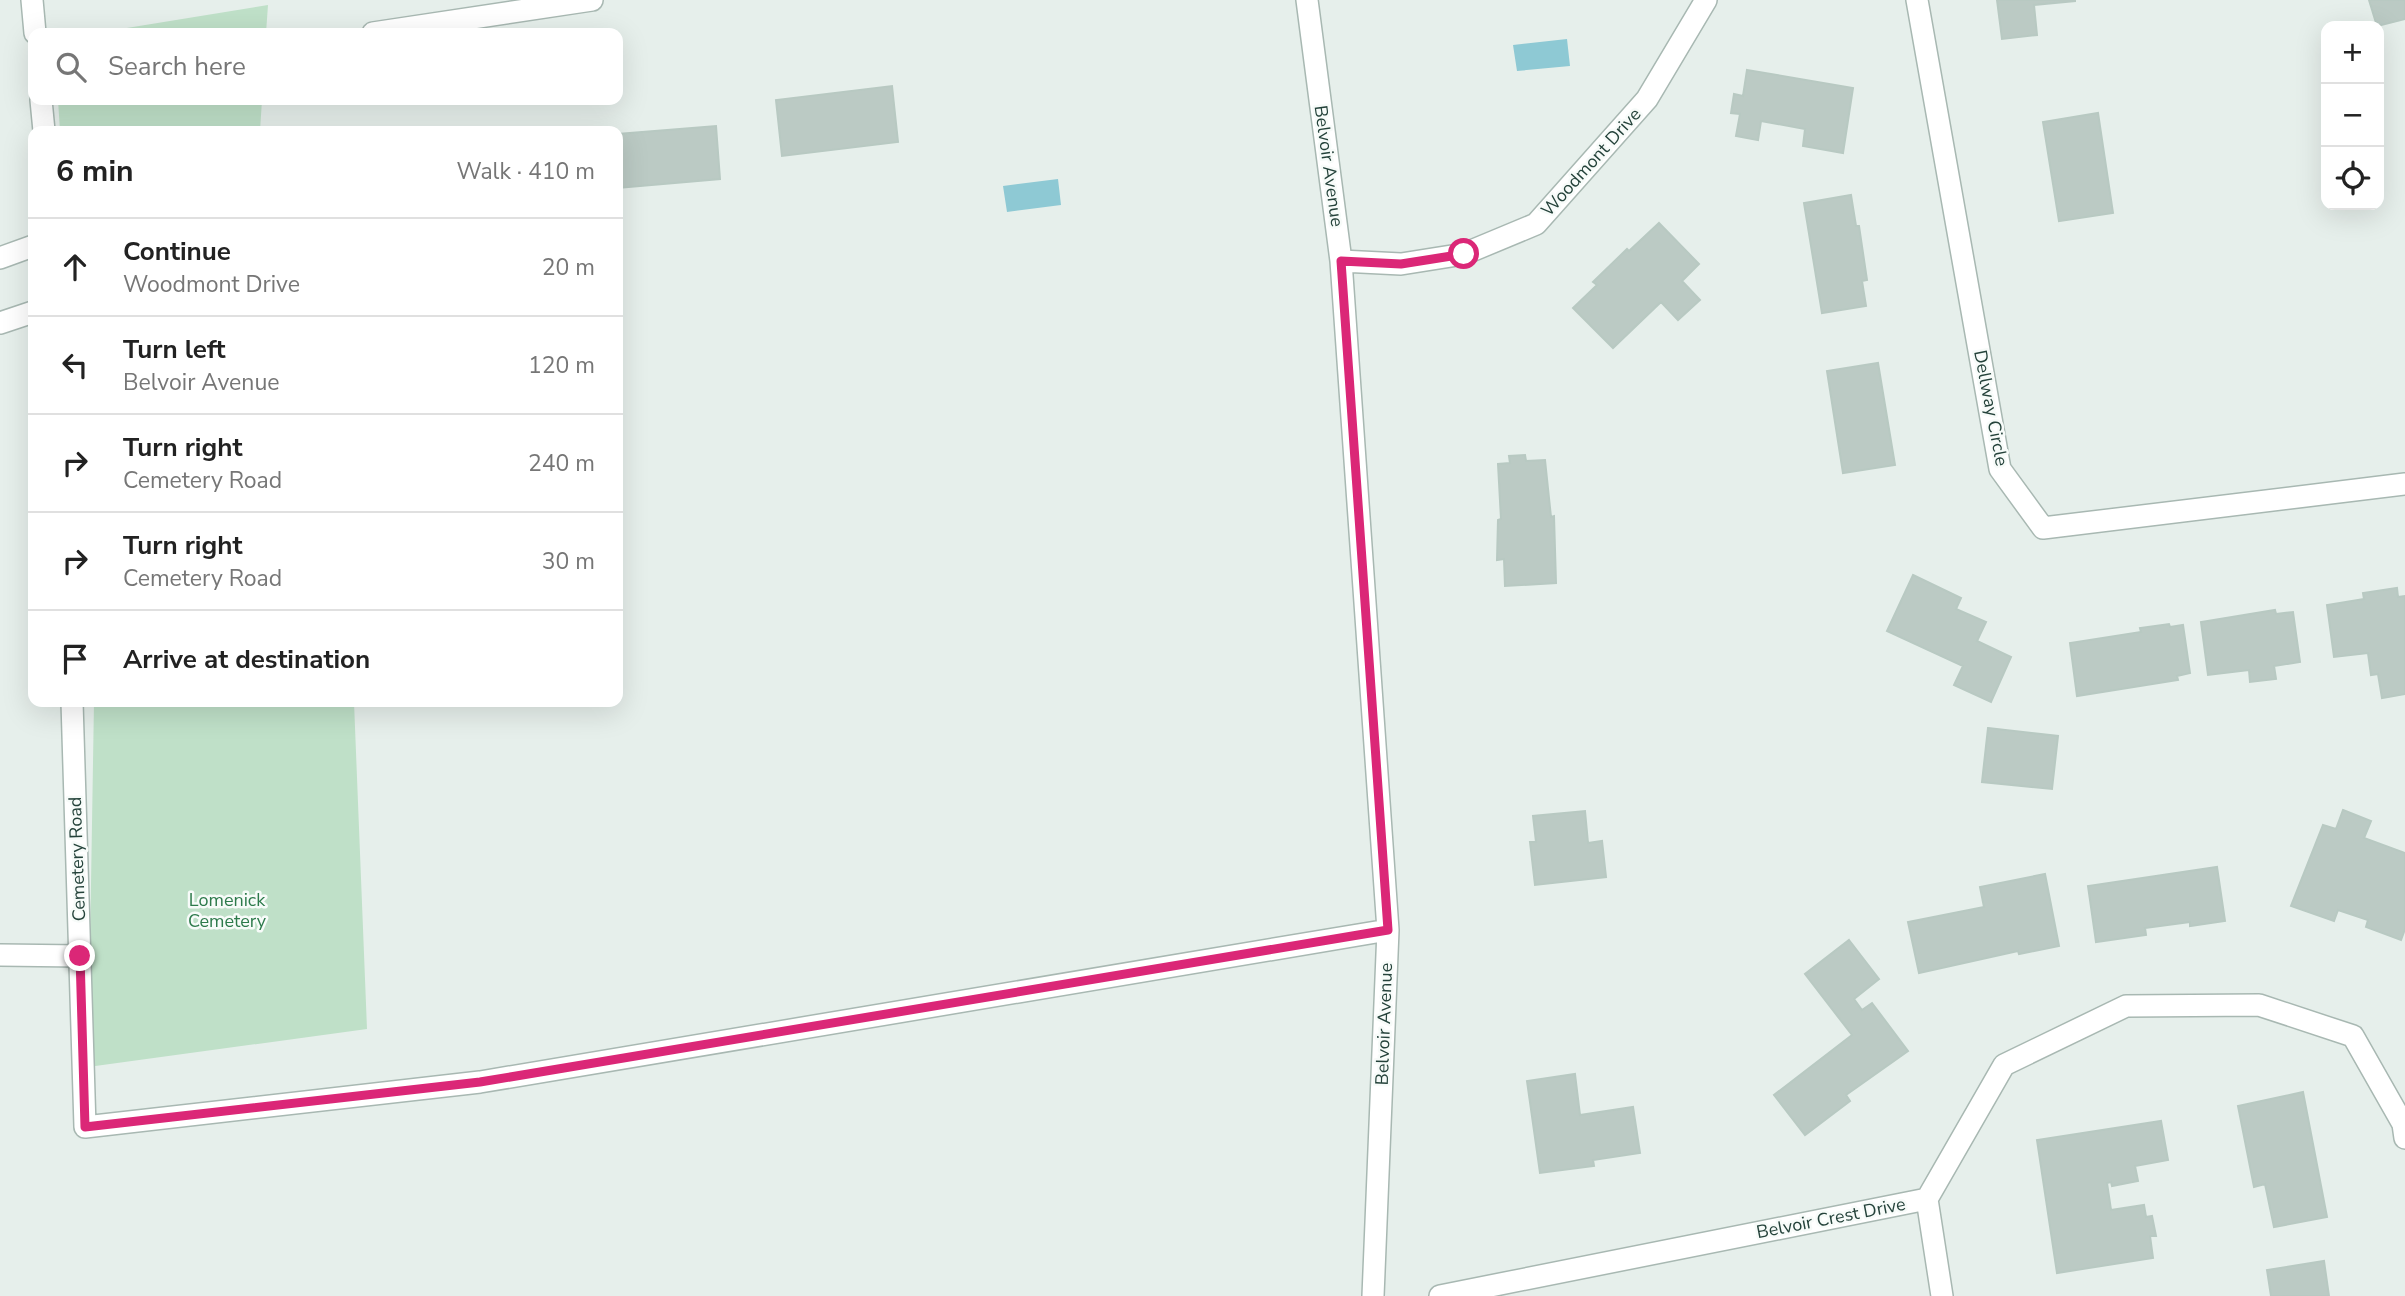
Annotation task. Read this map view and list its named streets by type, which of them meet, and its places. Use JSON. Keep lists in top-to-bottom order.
{
  "streets": {
    "street": [
      "Woodmont Drive",
      "Belvoir Avenue",
      "Dellway Circle",
      "Cemetery Road",
      "Belvoir Crest Drive"
    ]
  },
  "crossings": [
    ["Woodmont Drive", "Belvoir Avenue"],
    ["Belvoir Avenue", "Cemetery Road"]
  ],
  "parks": ["Lomenick Cemetery"],
  "page": {
    "map_buttons": ["+", "−"],
    "search": "Search here",
    "heading": ["6 min", "Walk · 410 m"],
    "list": [
      ["Continue", "Woodmont Drive", "20 m"],
      ["Turn left", "Belvoir Avenue", "120 m"],
      ["Turn right", "Cemetery Road", "240 m"],
      ["Turn right", "Cemetery Road", "30 m"],
      "Arrive at destination"
    ]
  }
}
